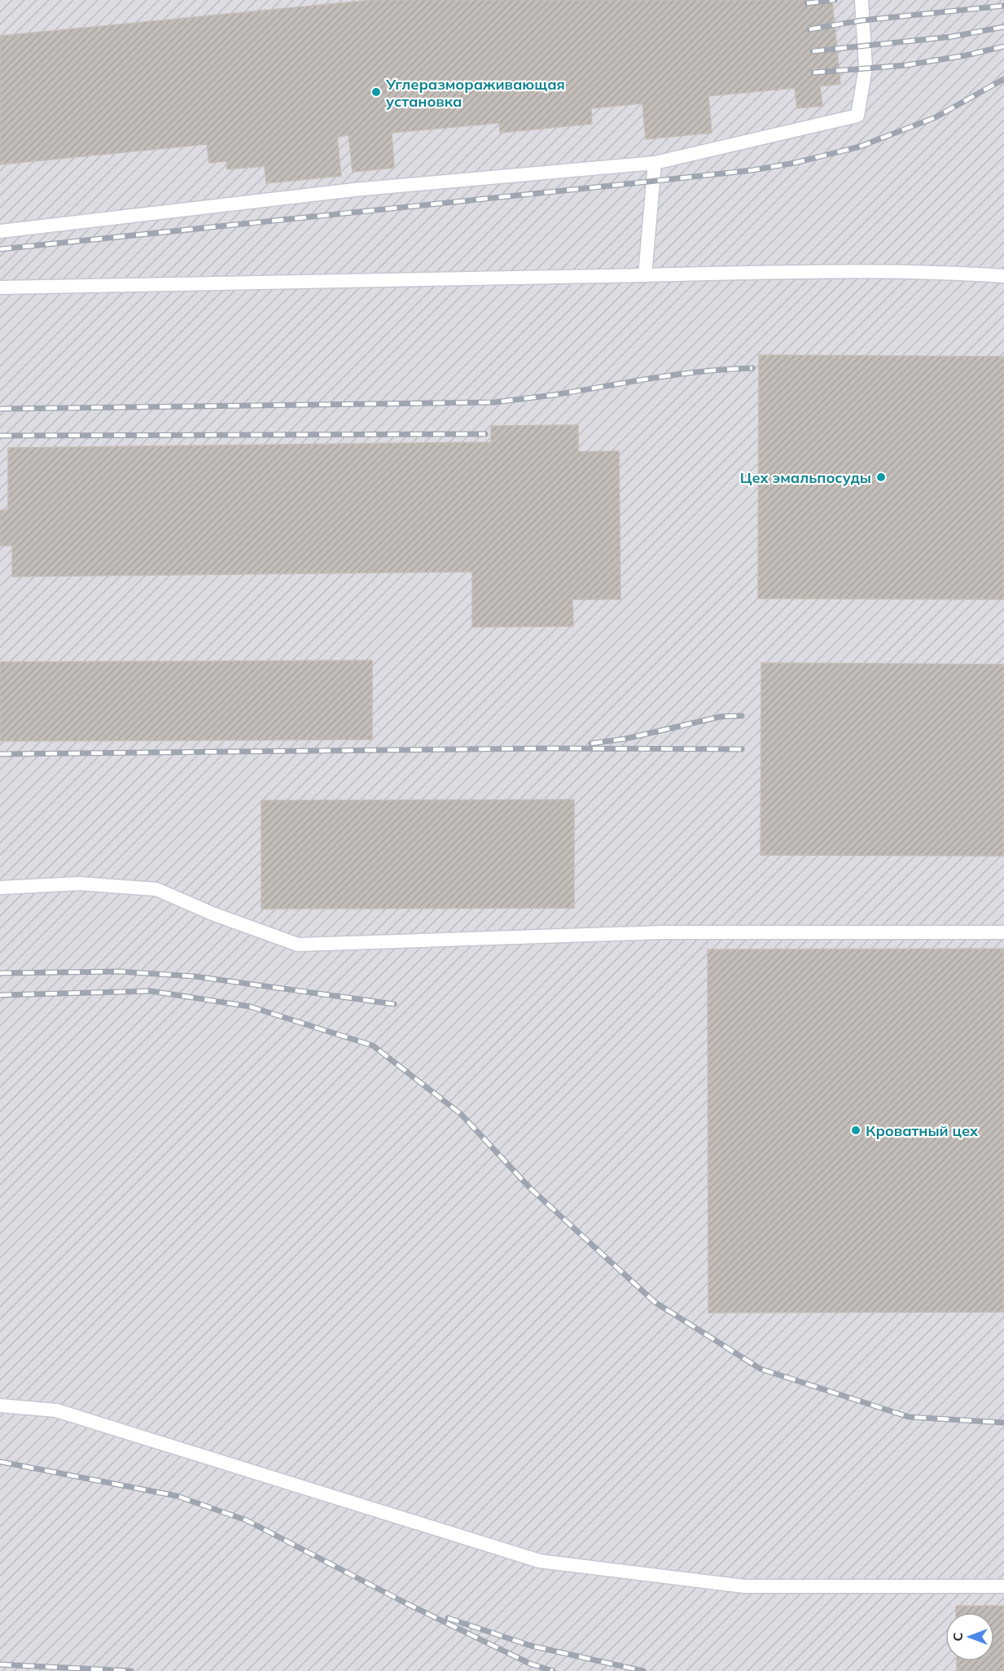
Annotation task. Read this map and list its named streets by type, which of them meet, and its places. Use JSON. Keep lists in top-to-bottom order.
{
  "places": ["Углеразмораживающая установка", "Цех эмальпосуды", "Кроватный цех"],
  "north": "left"
}
